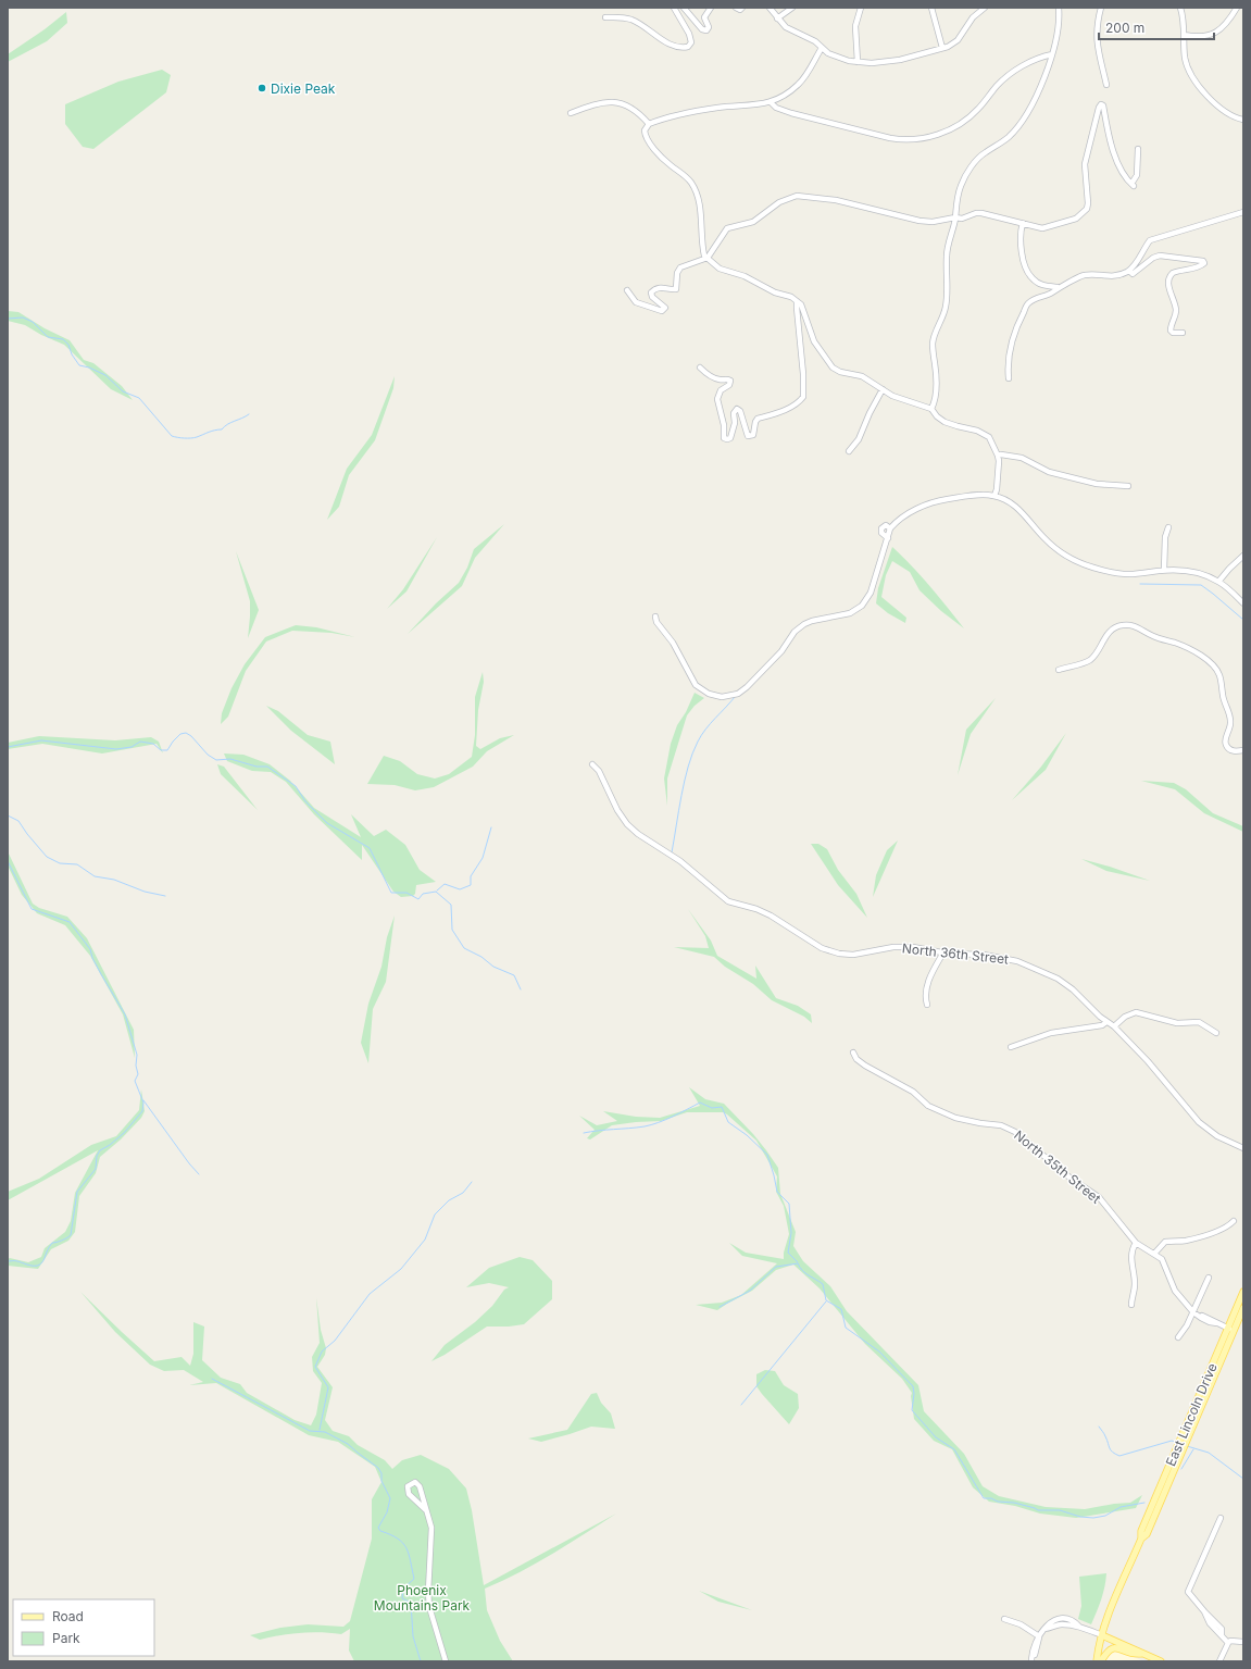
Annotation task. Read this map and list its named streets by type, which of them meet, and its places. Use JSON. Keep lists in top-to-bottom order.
{
  "streets": {
    "main road": ["East Lincoln Drive"],
    "street": ["North 36th Street", "North 35th Street"]
  },
  "parks": ["Phoenix Mountains Park"],
  "places": ["Dixie Peak"],
  "legend": ["Road", "Park"],
  "scale_bar": "200 m"
}
